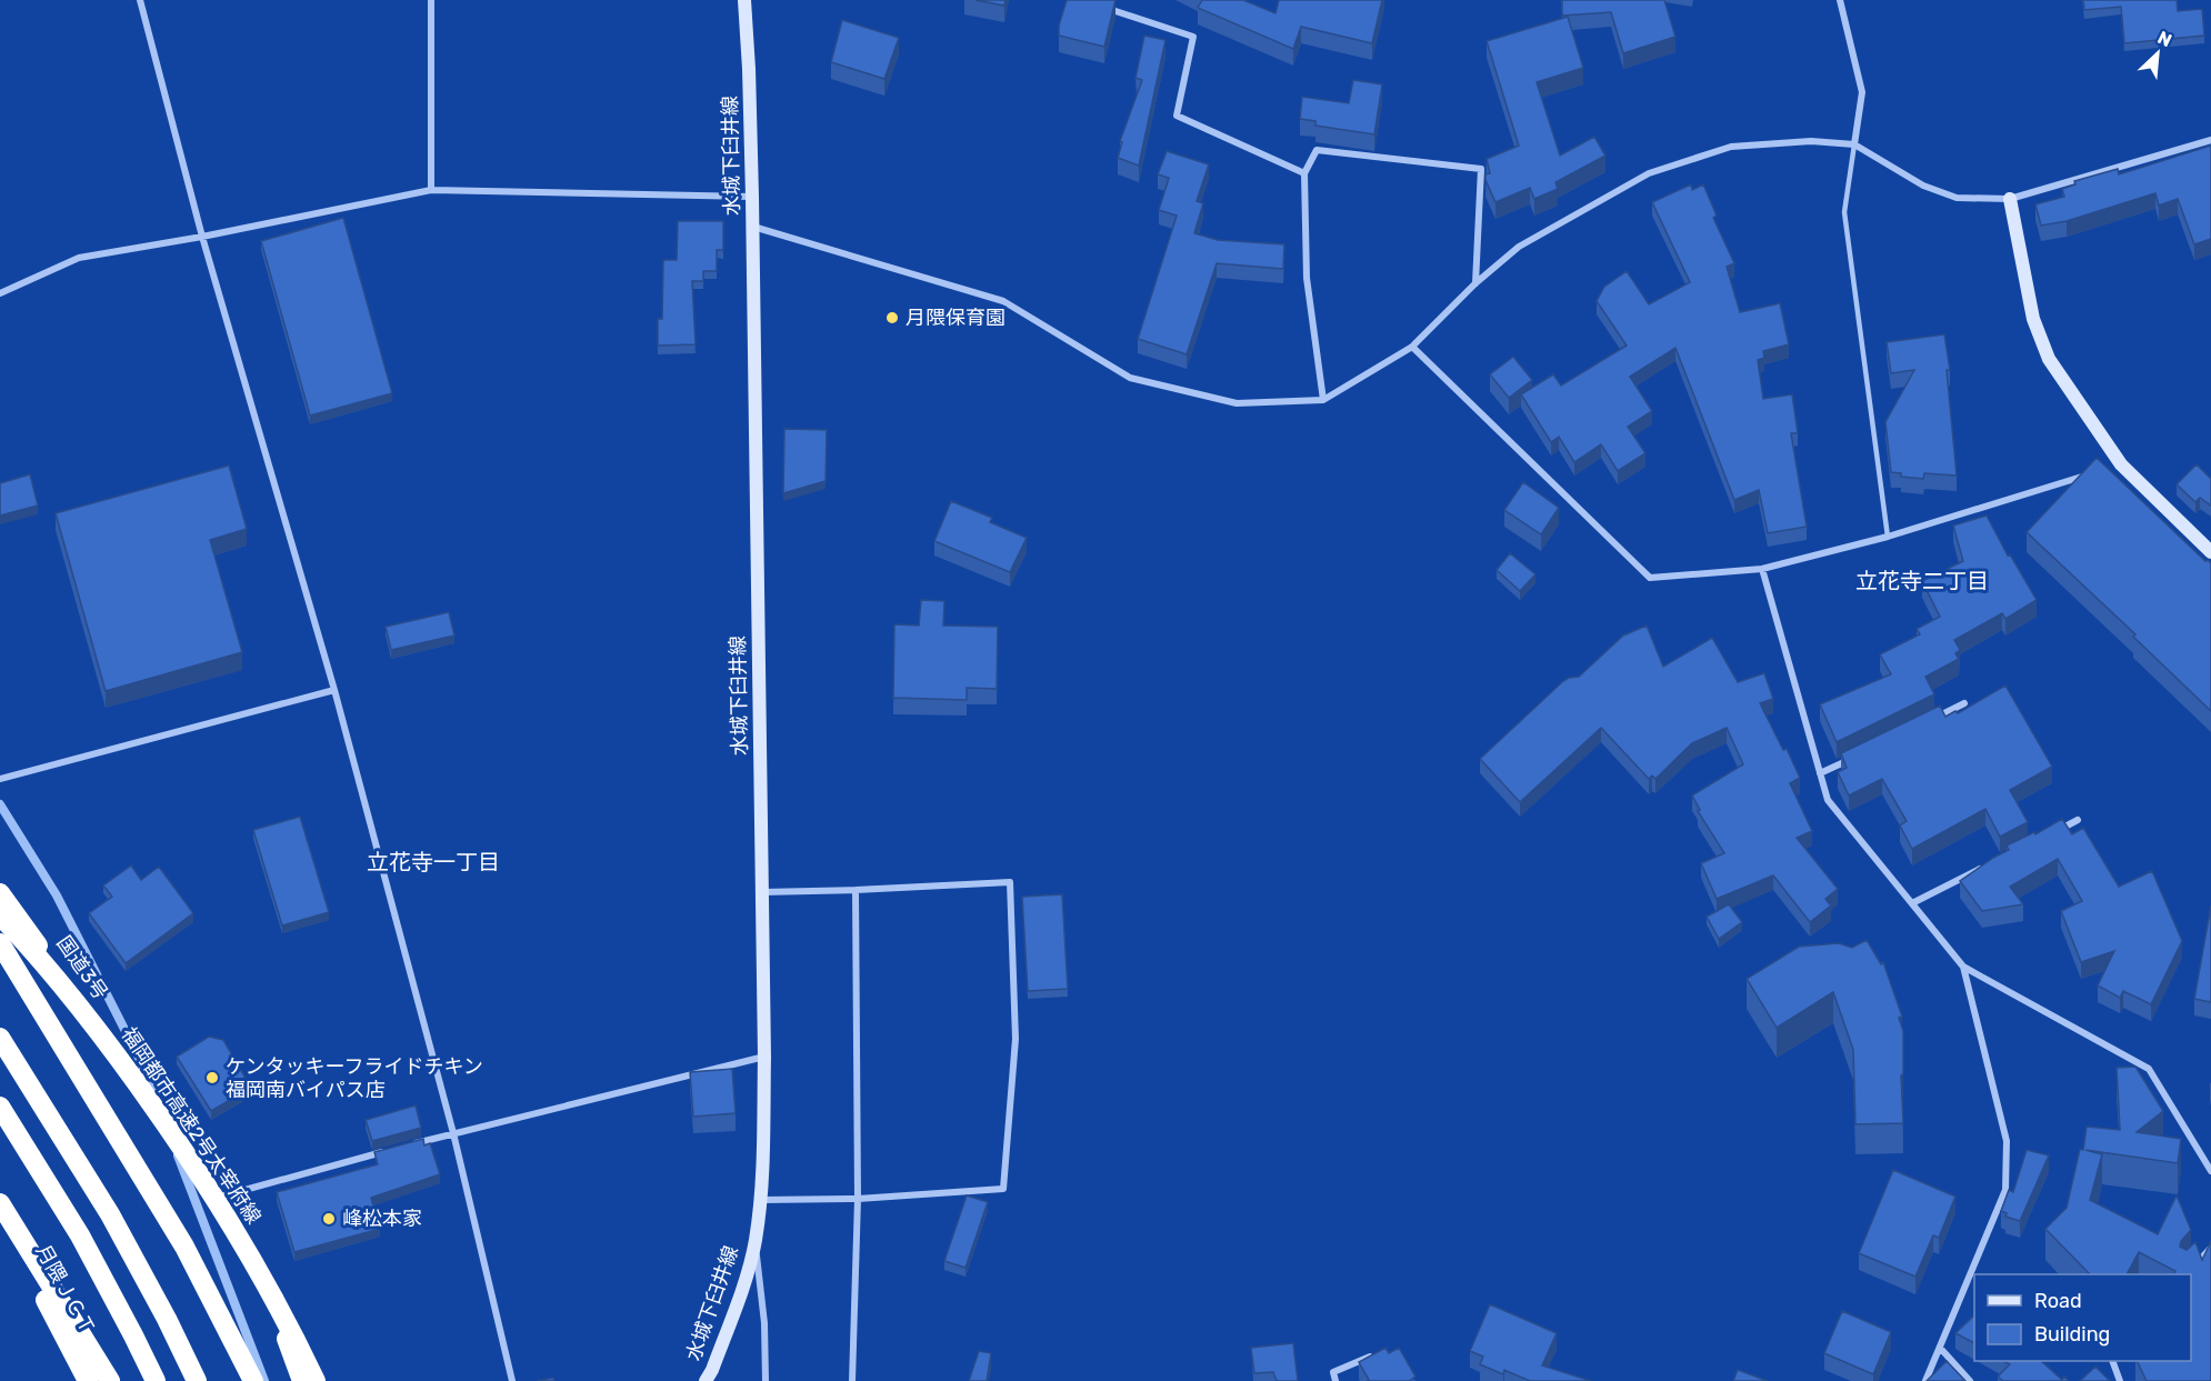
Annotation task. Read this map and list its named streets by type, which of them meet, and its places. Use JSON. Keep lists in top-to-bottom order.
{
  "streets": {
    "highway": ["国道3号", "福岡都市高速2号太宰府線", "月隈ＪＣＴ"],
    "main road": ["水城下臼井線"]
  },
  "districts": ["立花寺二丁目", "立花寺一丁目"],
  "places": ["月隈保育園", "ケンタッキーフライドチキン 福岡南バイパス店", "峰松本家"],
  "legend": ["Road", "Building"],
  "north": "top right"
}
